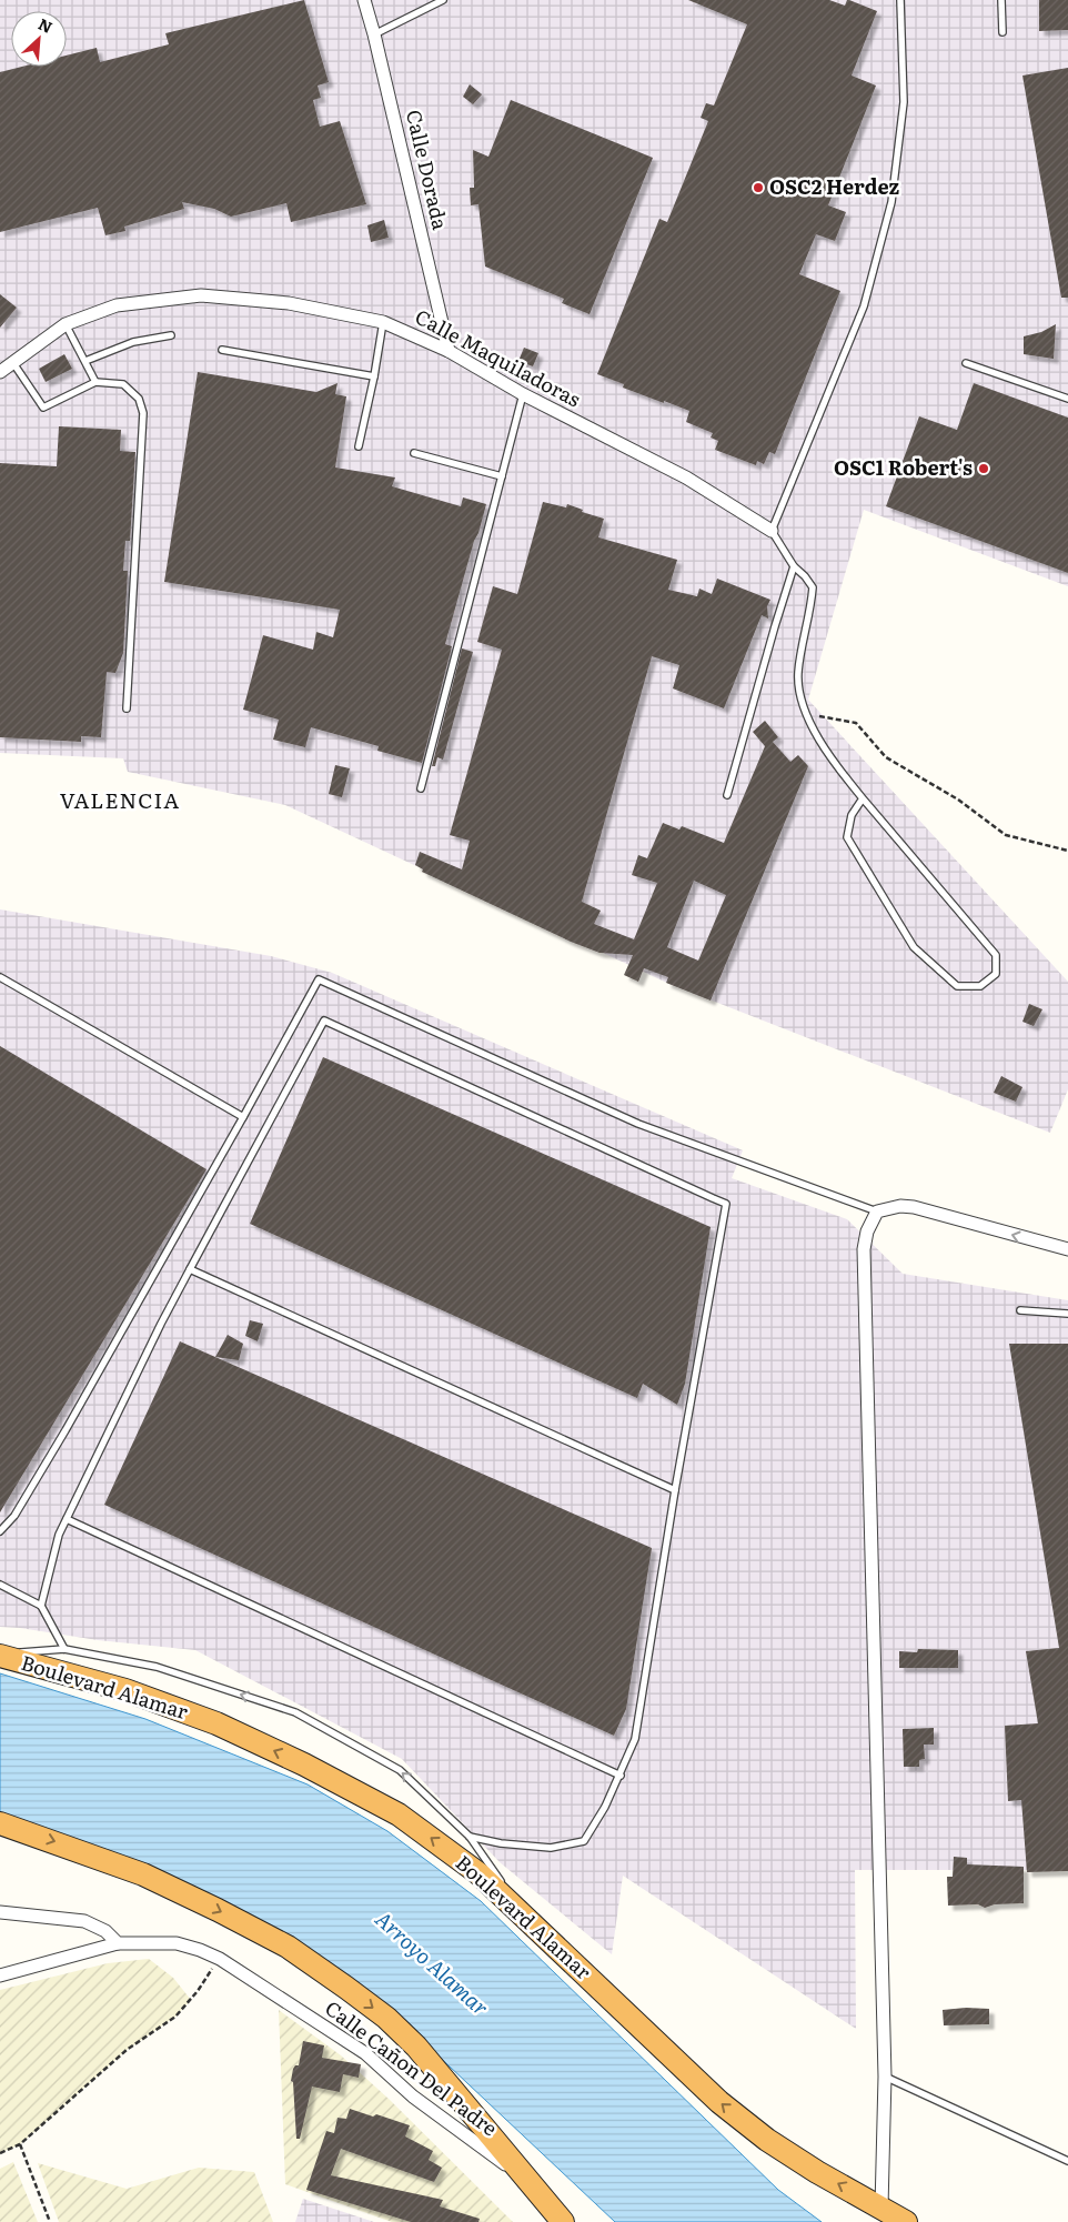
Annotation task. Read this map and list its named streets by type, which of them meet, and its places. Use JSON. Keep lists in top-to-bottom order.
{
  "streets": {
    "highway": ["Boulevard Alamar"],
    "street": ["Calle Dorada", "Calle Maquiladoras", "Calle Cañon Del Padre"]
  },
  "crossings": [
    ["Calle Dorada", "Calle Maquiladoras"]
  ],
  "districts": ["VALENCIA"],
  "water": ["Arroyo Alamar"],
  "places": ["OSC2 Herdez", "OSC1 Robert's"],
  "north": "top right"
}
